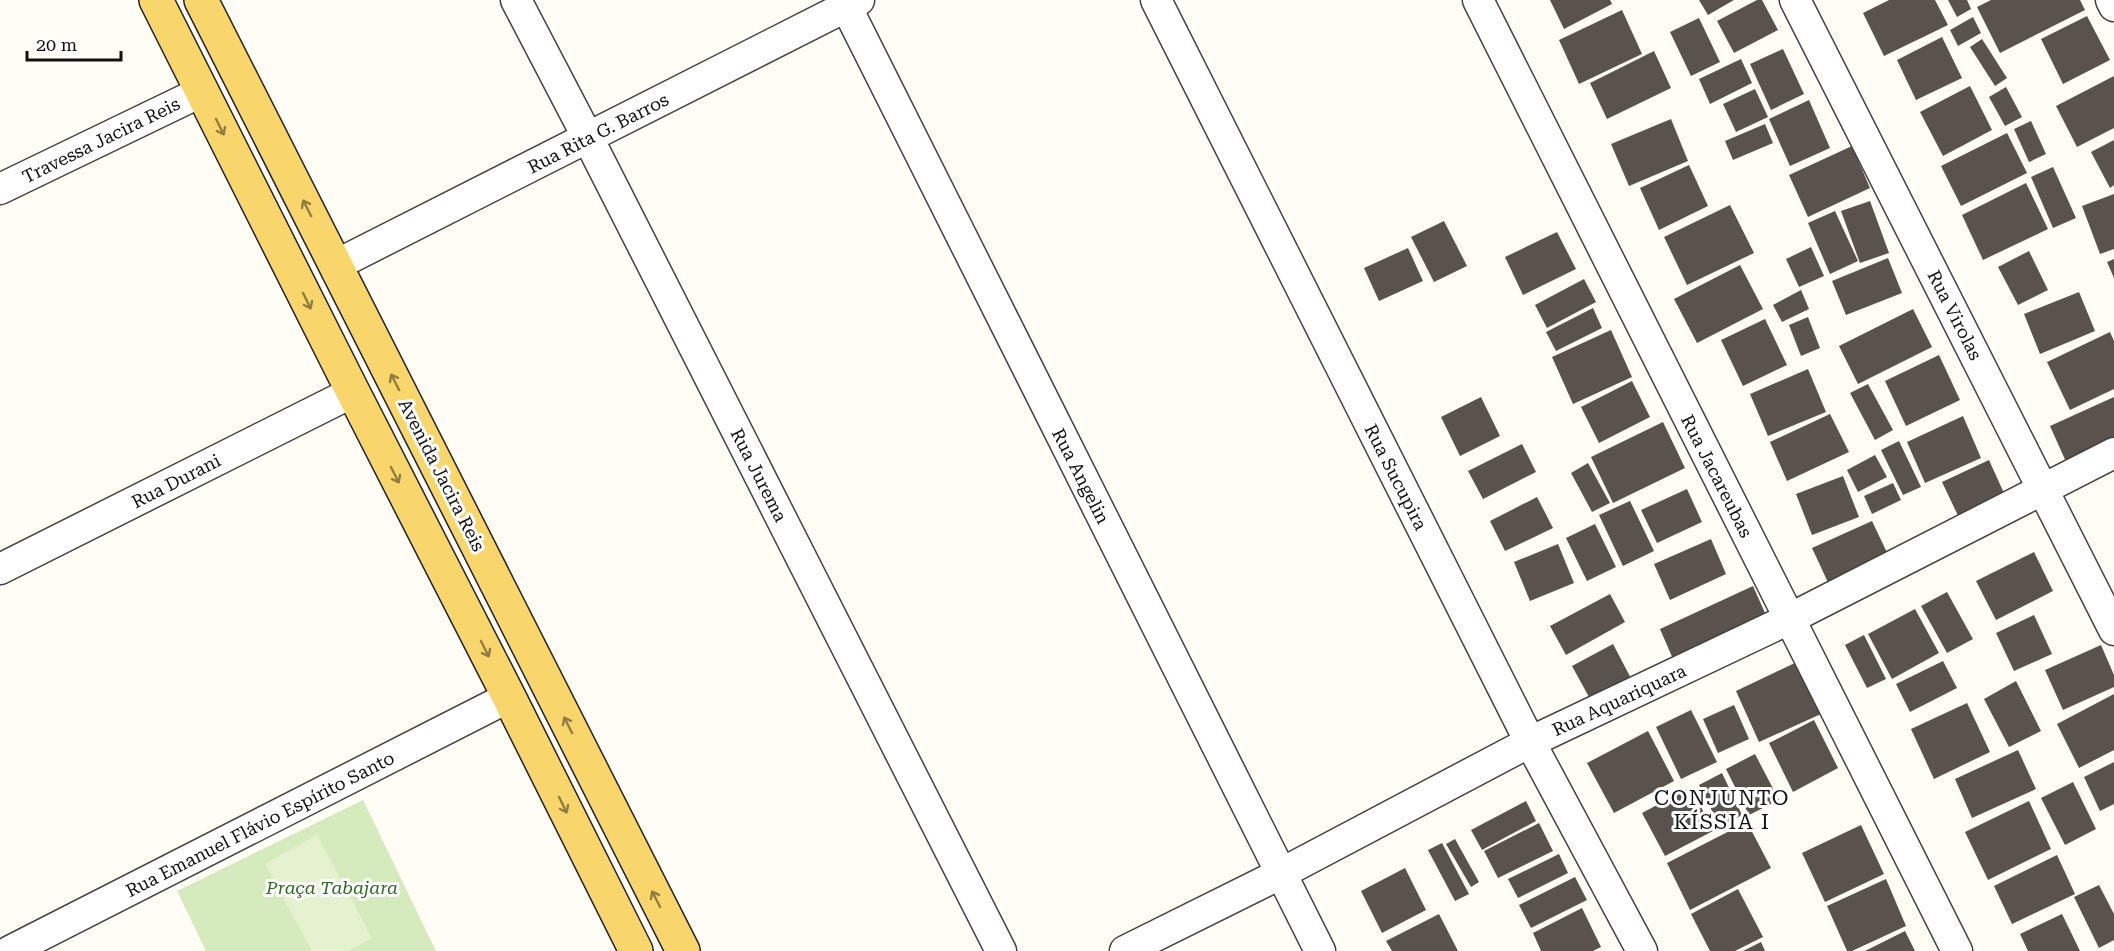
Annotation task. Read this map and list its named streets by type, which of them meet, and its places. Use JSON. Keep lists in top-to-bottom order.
{
  "streets": {
    "main road": ["Avenida Jacira Reis"],
    "street": [
      "Rua Rita G. Barros",
      "Travessa Jacira Reis",
      "Rua Virolas",
      "Rua Jurema",
      "Rua Angelin",
      "Rua Jacareubas",
      "Rua Sucupira",
      "Rua Durani",
      "Rua Aquariquara",
      "Rua Emanuel Flávio Espírito Santo"
    ]
  },
  "crossings": [
    ["Rua Rita G. Barros", "Avenida Jacira Reis"],
    ["Rua Rita G. Barros", "Rua Jurema"],
    ["Rua Rita G. Barros", "Rua Angelin"],
    ["Rua Virolas", "Rua Aquariquara"],
    ["Rua Angelin", "Rua Aquariquara"],
    ["Rua Jacareubas", "Rua Aquariquara"],
    ["Rua Sucupira", "Rua Aquariquara"]
  ],
  "districts": ["CONJUNTO KÍSSIA I"],
  "parks": ["Praça Tabajara"],
  "scale_bar": "20 m"
}
